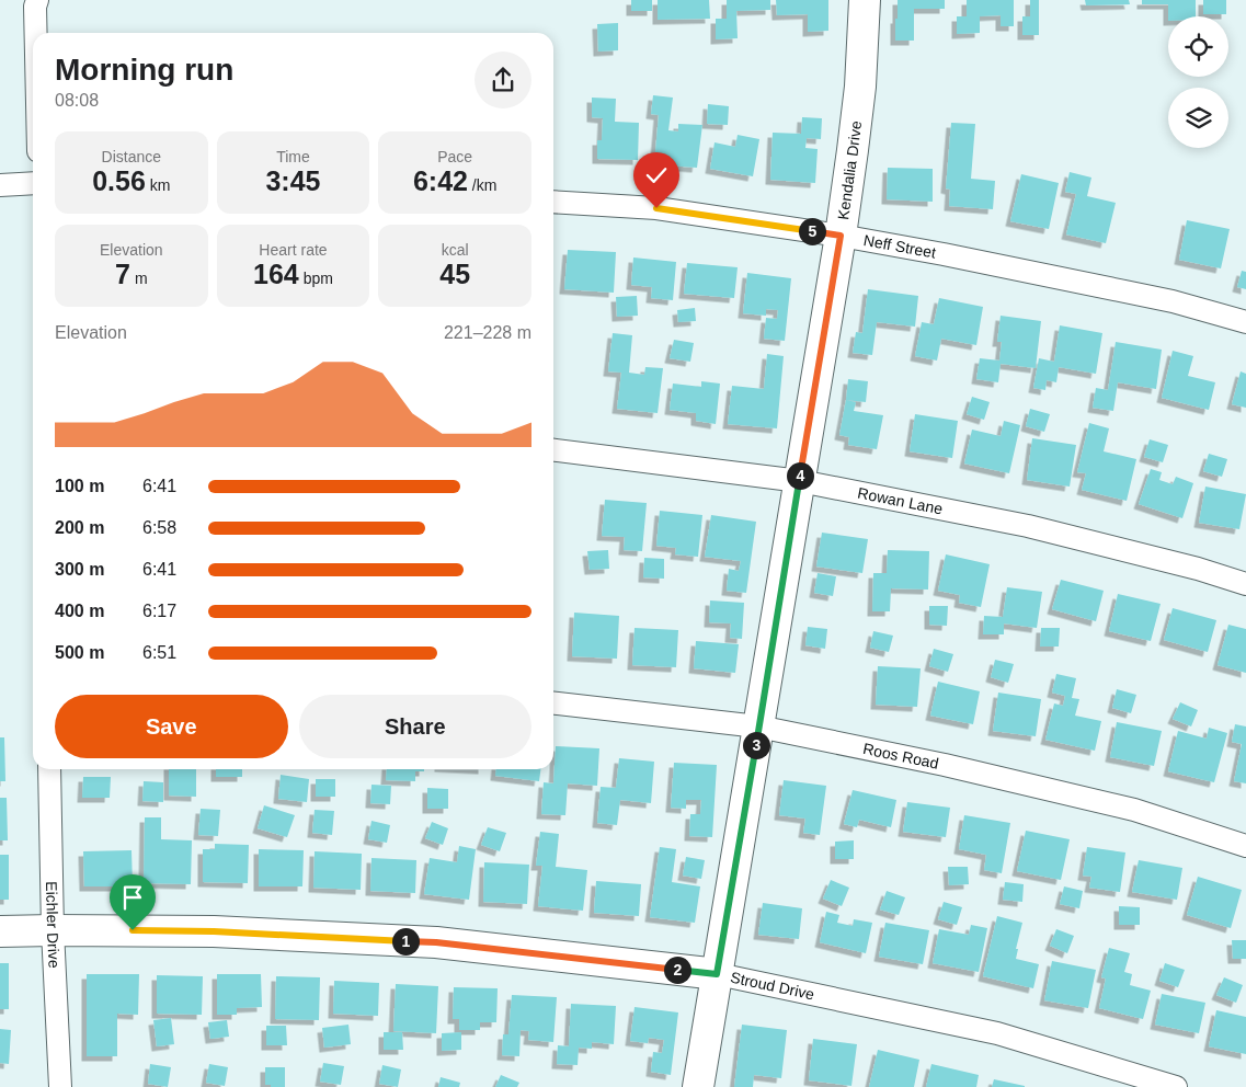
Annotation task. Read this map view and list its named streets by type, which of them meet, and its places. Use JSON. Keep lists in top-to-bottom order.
{
  "streets": {
    "street": [
      "Kendalia Drive",
      "Neff Street",
      "Rowan Lane",
      "Roos Road",
      "Eichler Drive",
      "Stroud Drive"
    ]
  },
  "crossings": [
    ["Kendalia Drive", "Neff Street"],
    ["Kendalia Drive", "Rowan Lane"],
    ["Kendalia Drive", "Roos Road"],
    ["Kendalia Drive", "Stroud Drive"],
    ["Eichler Drive", "Stroud Drive"]
  ],
  "page": {
    "heading": ["Morning run", "08:08"],
    "stats": [
      ["Distance", "0.56 km"],
      ["Time", "3:45"],
      ["Pace", "6:42 /km"],
      ["Elevation", "7 m"],
      ["Heart rate", "164 bpm"],
      ["kcal", "45"]
    ],
    "pins": [
      "5",
      "4",
      "3",
      "1",
      "2"
    ],
    "chart": ["Elevation", "221–228 m"],
    "list": [
      {
        "name": "100 m",
        "note": "6:41"
      },
      {
        "name": "200 m",
        "note": "6:58"
      },
      {
        "name": "300 m",
        "note": "6:41"
      },
      {
        "name": "400 m",
        "note": "6:17"
      },
      {
        "name": "500 m",
        "note": "6:51"
      }
    ],
    "buttons": ["Save", "Share"]
  }
}
